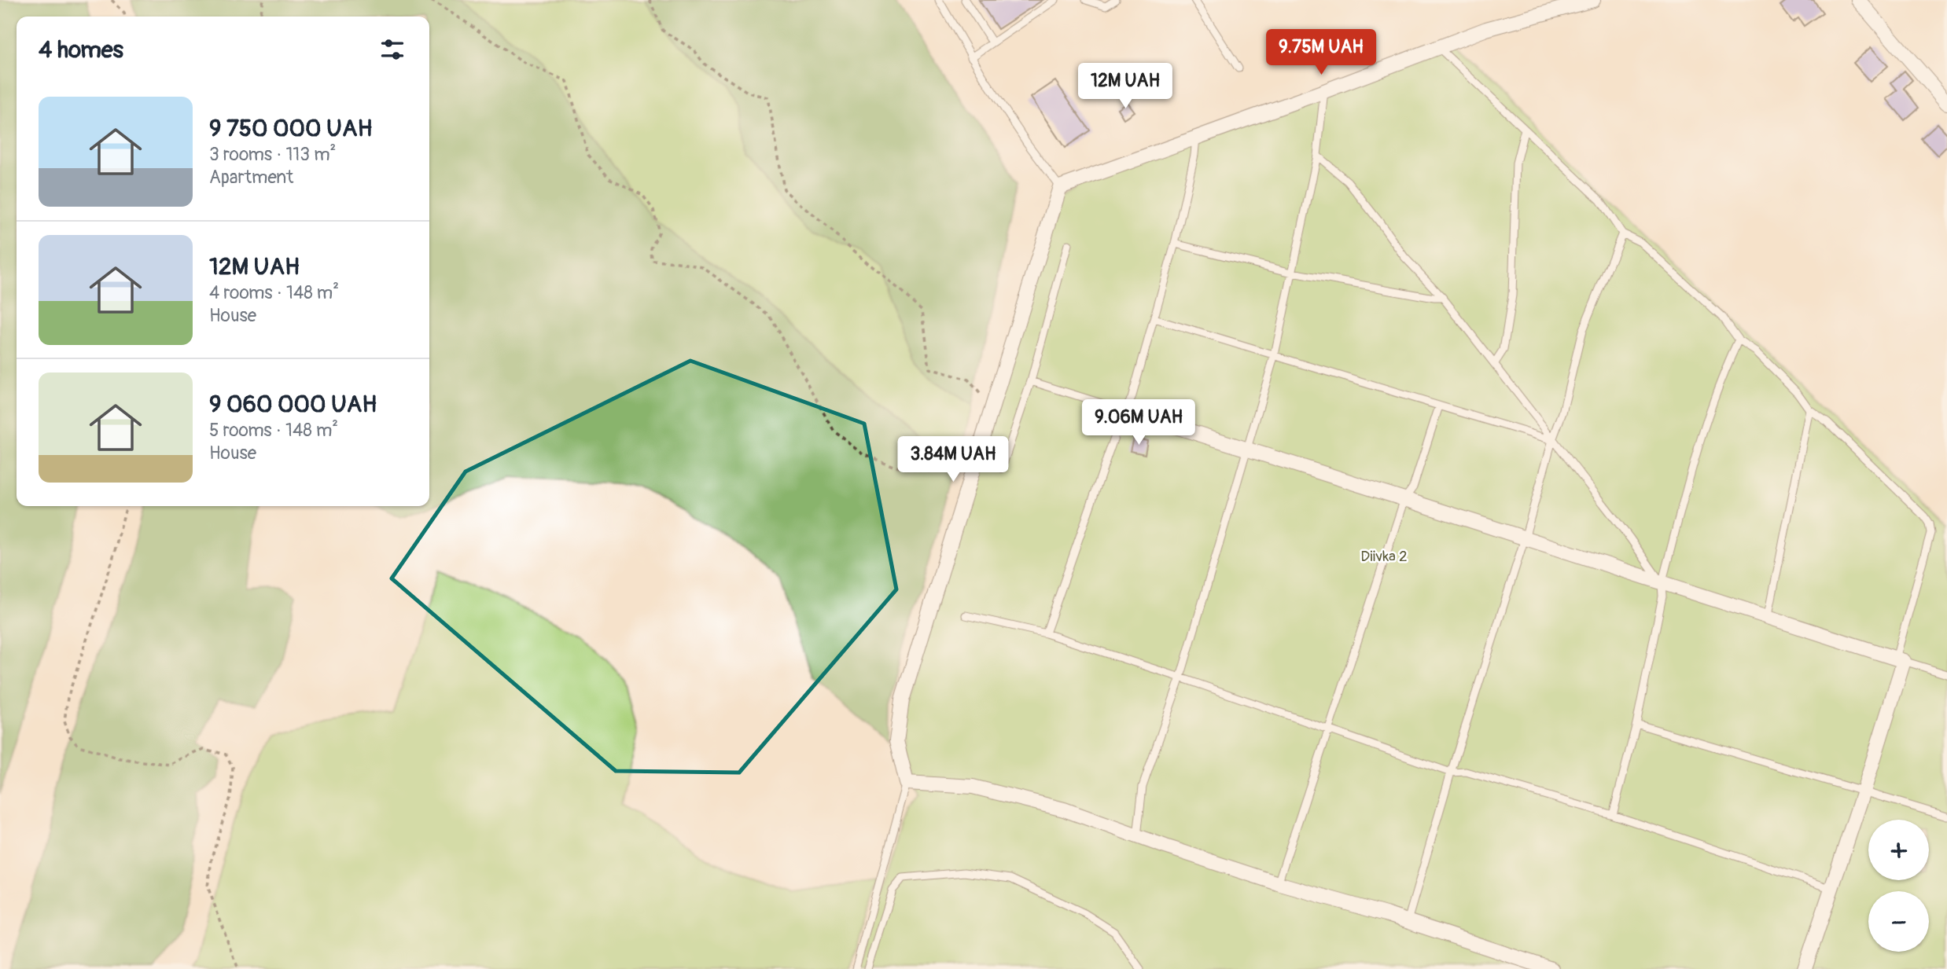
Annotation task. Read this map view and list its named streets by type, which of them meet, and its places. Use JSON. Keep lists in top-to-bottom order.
{
  "parks": ["Diivka 2"],
  "page": {
    "heading": "4 homes",
    "price": [
      "9.75M UAH",
      "12M UAH",
      "9.06M UAH",
      "3.84M UAH"
    ],
    "list": [
      {
        "name": "9 750 000 UAH",
        "note": "3 rooms · 113 m² · Apartment"
      },
      {
        "name": "12M UAH",
        "note": "4 rooms · 148 m² · House"
      },
      {
        "name": "9 060 000 UAH",
        "note": "5 rooms · 148 m² · House"
      }
    ],
    "map_buttons": ["+", "−"]
  }
}
